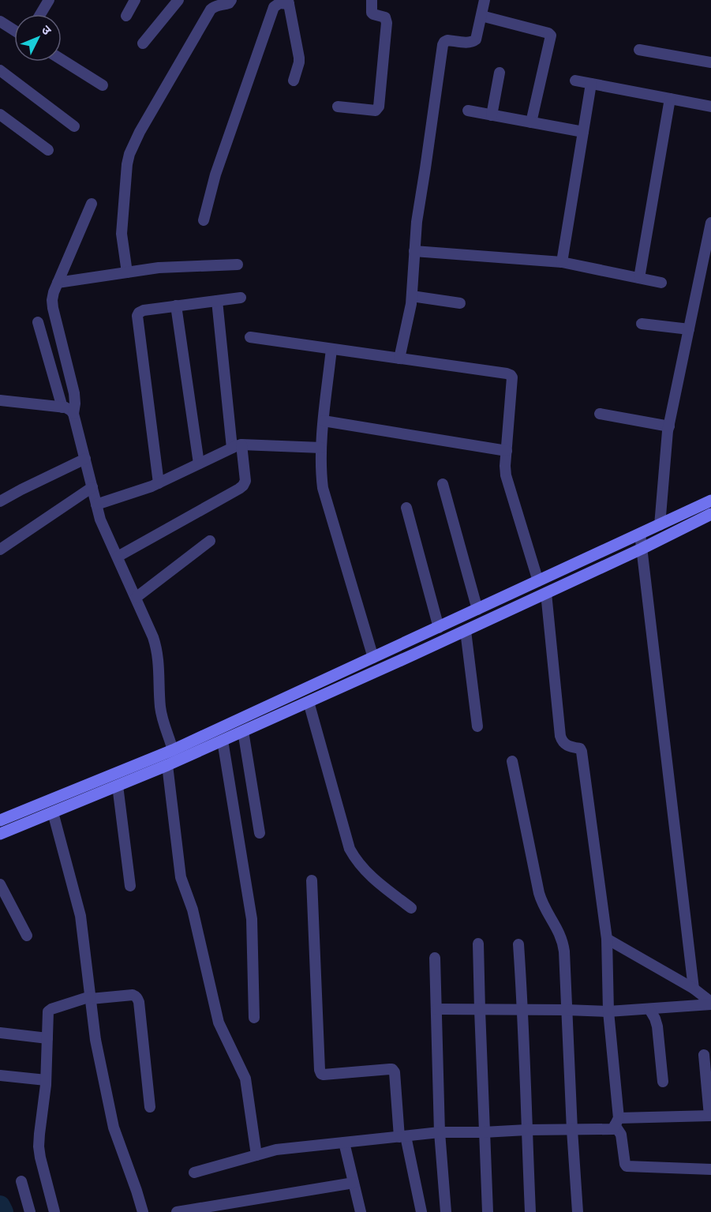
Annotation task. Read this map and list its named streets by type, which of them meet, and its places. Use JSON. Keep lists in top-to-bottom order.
{
  "north": "top right"
}
